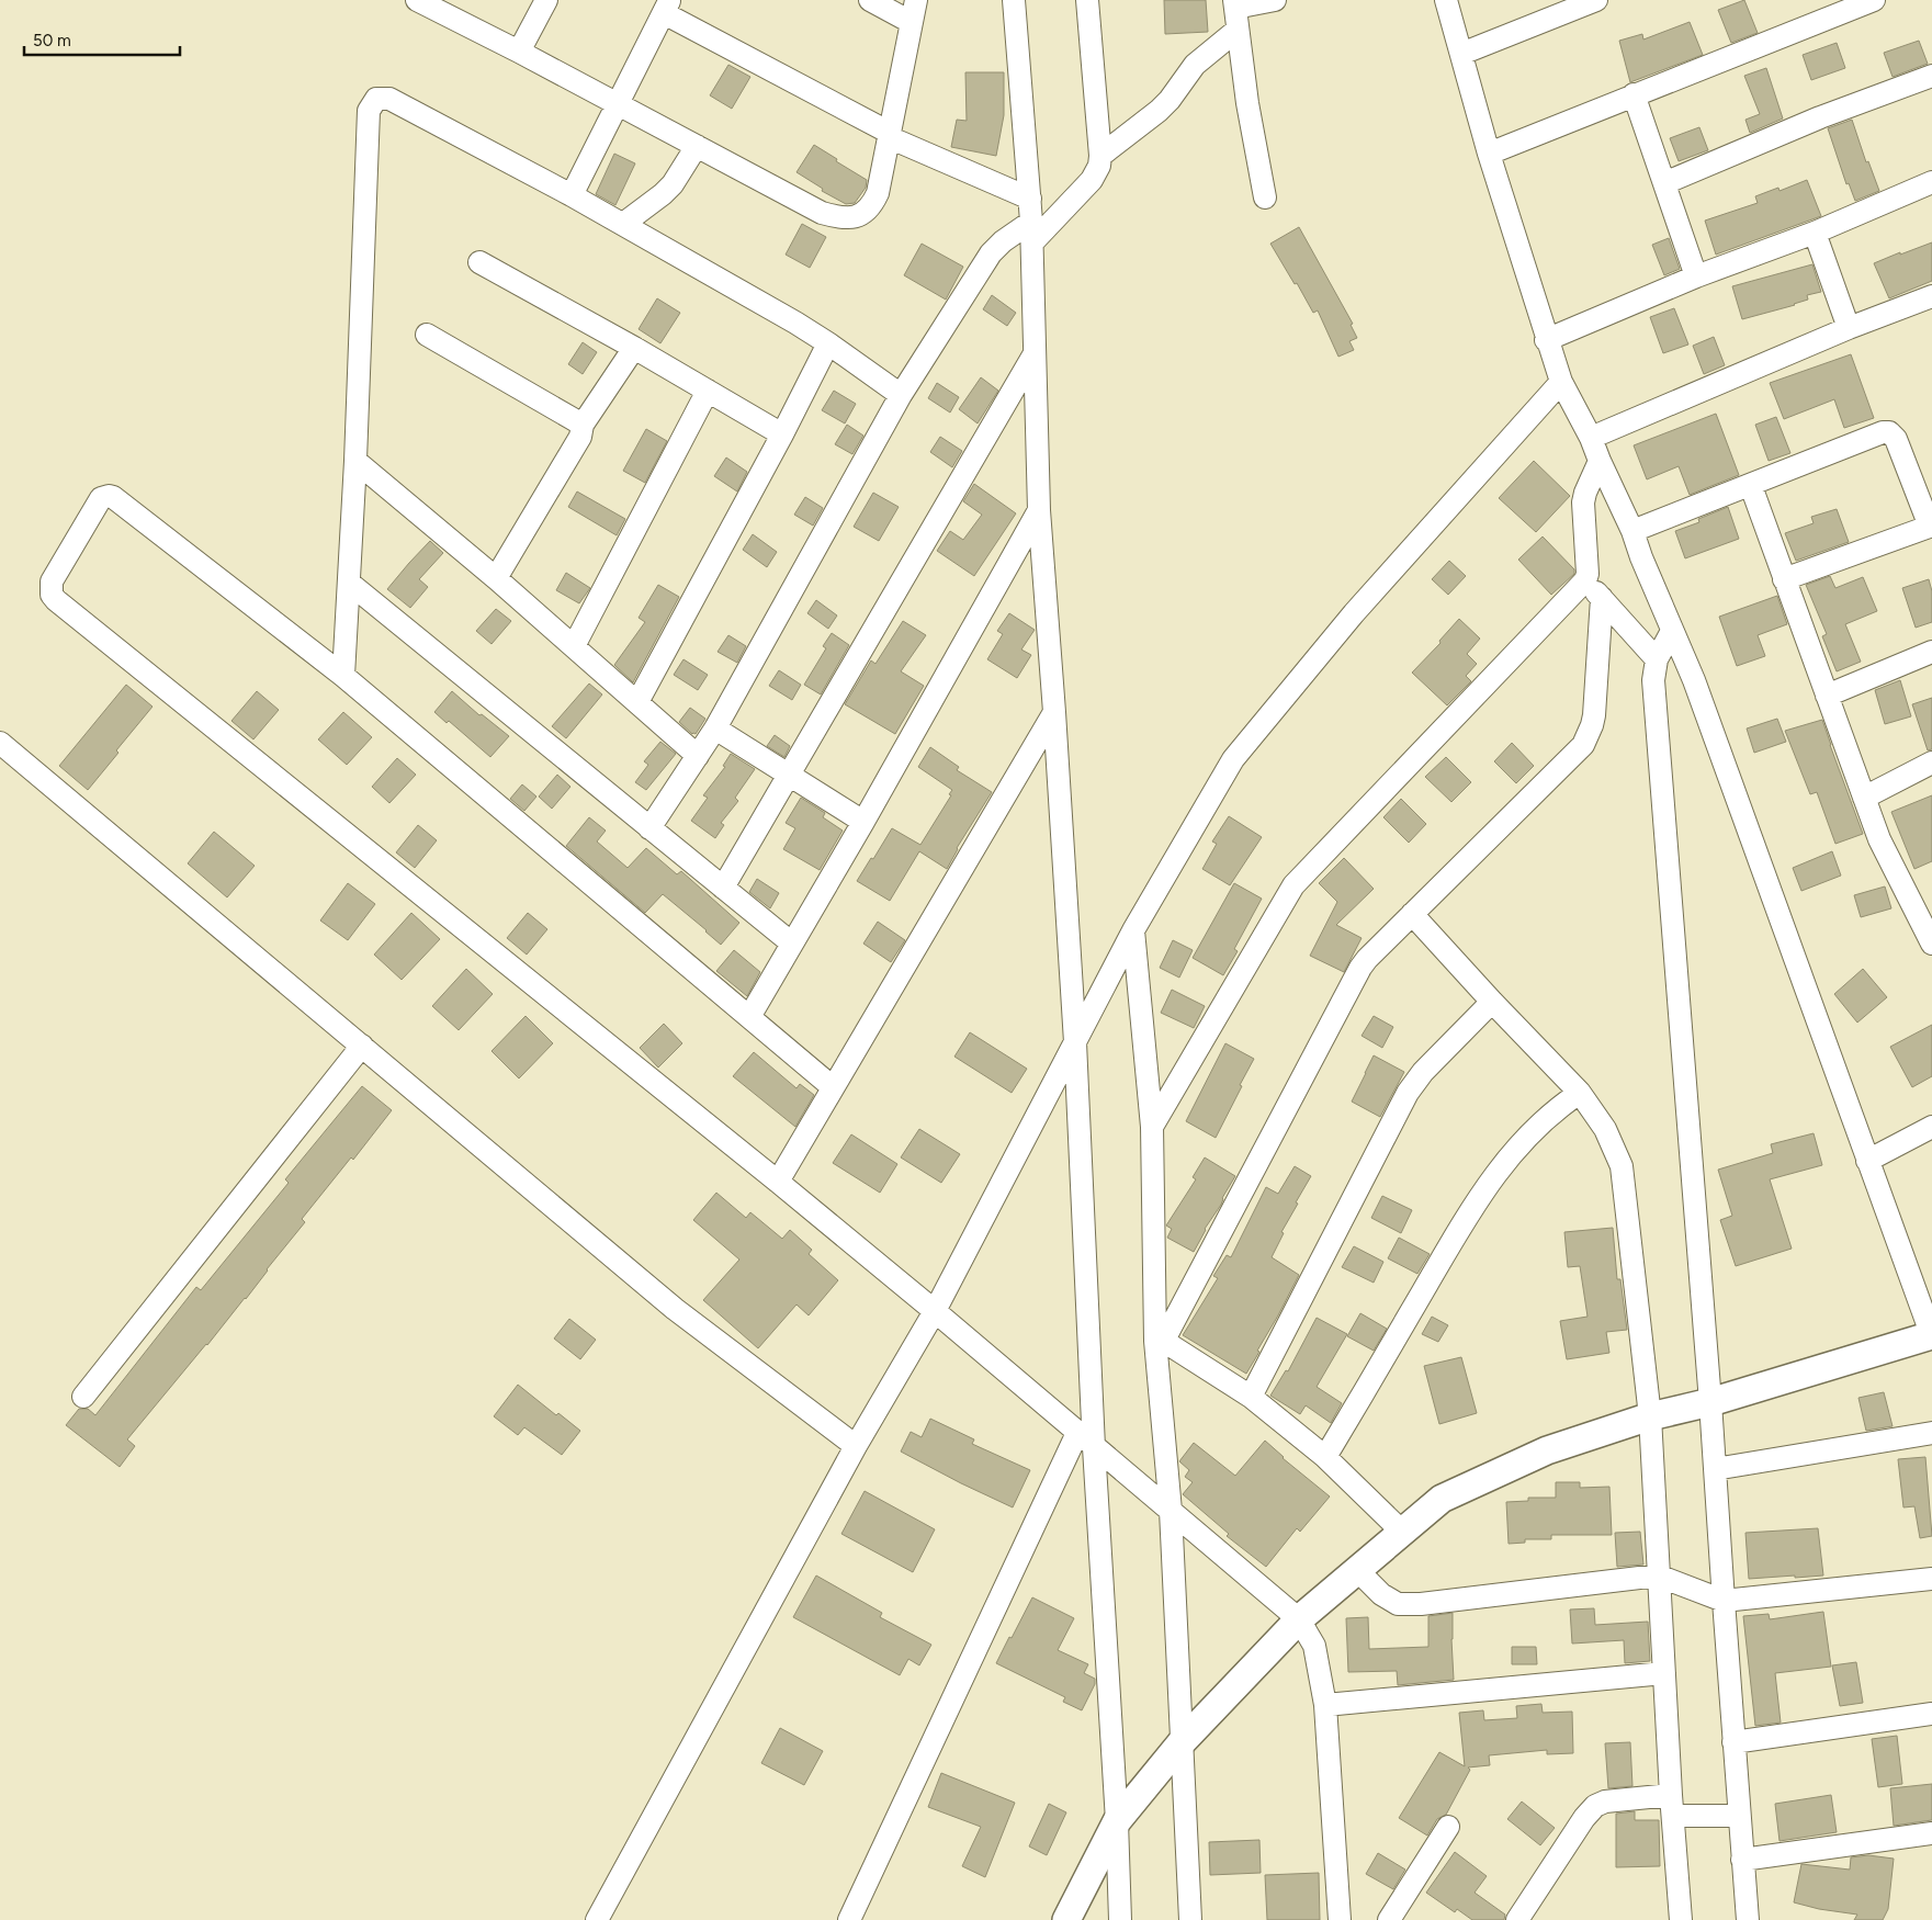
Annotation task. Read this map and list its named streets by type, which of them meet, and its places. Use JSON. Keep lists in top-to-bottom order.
{
  "scale_bar": "50 m"
}
